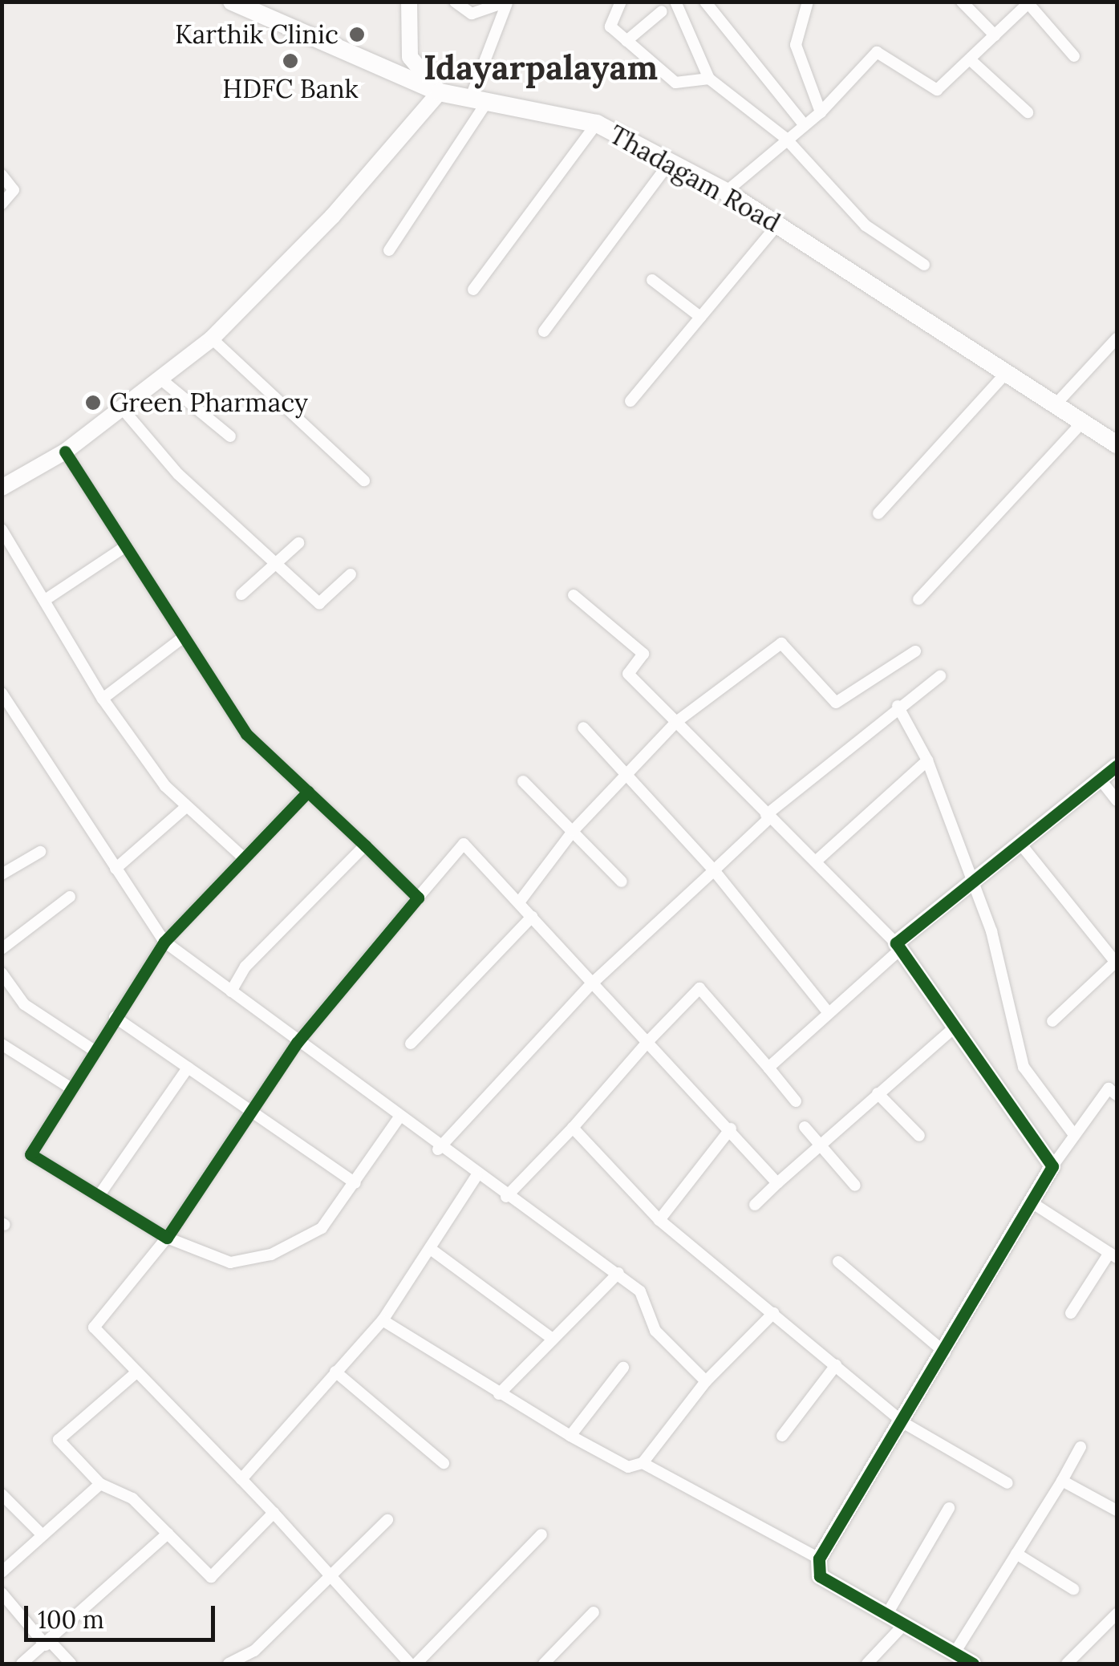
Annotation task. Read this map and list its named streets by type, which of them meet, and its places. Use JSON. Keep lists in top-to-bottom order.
{
  "streets": {
    "main road": ["Thadagam Road"]
  },
  "districts": ["Idayarpalayam"],
  "places": ["Karthik Clinic", "HDFC Bank", "Green Pharmacy"],
  "scale_bar": "100 m"
}
